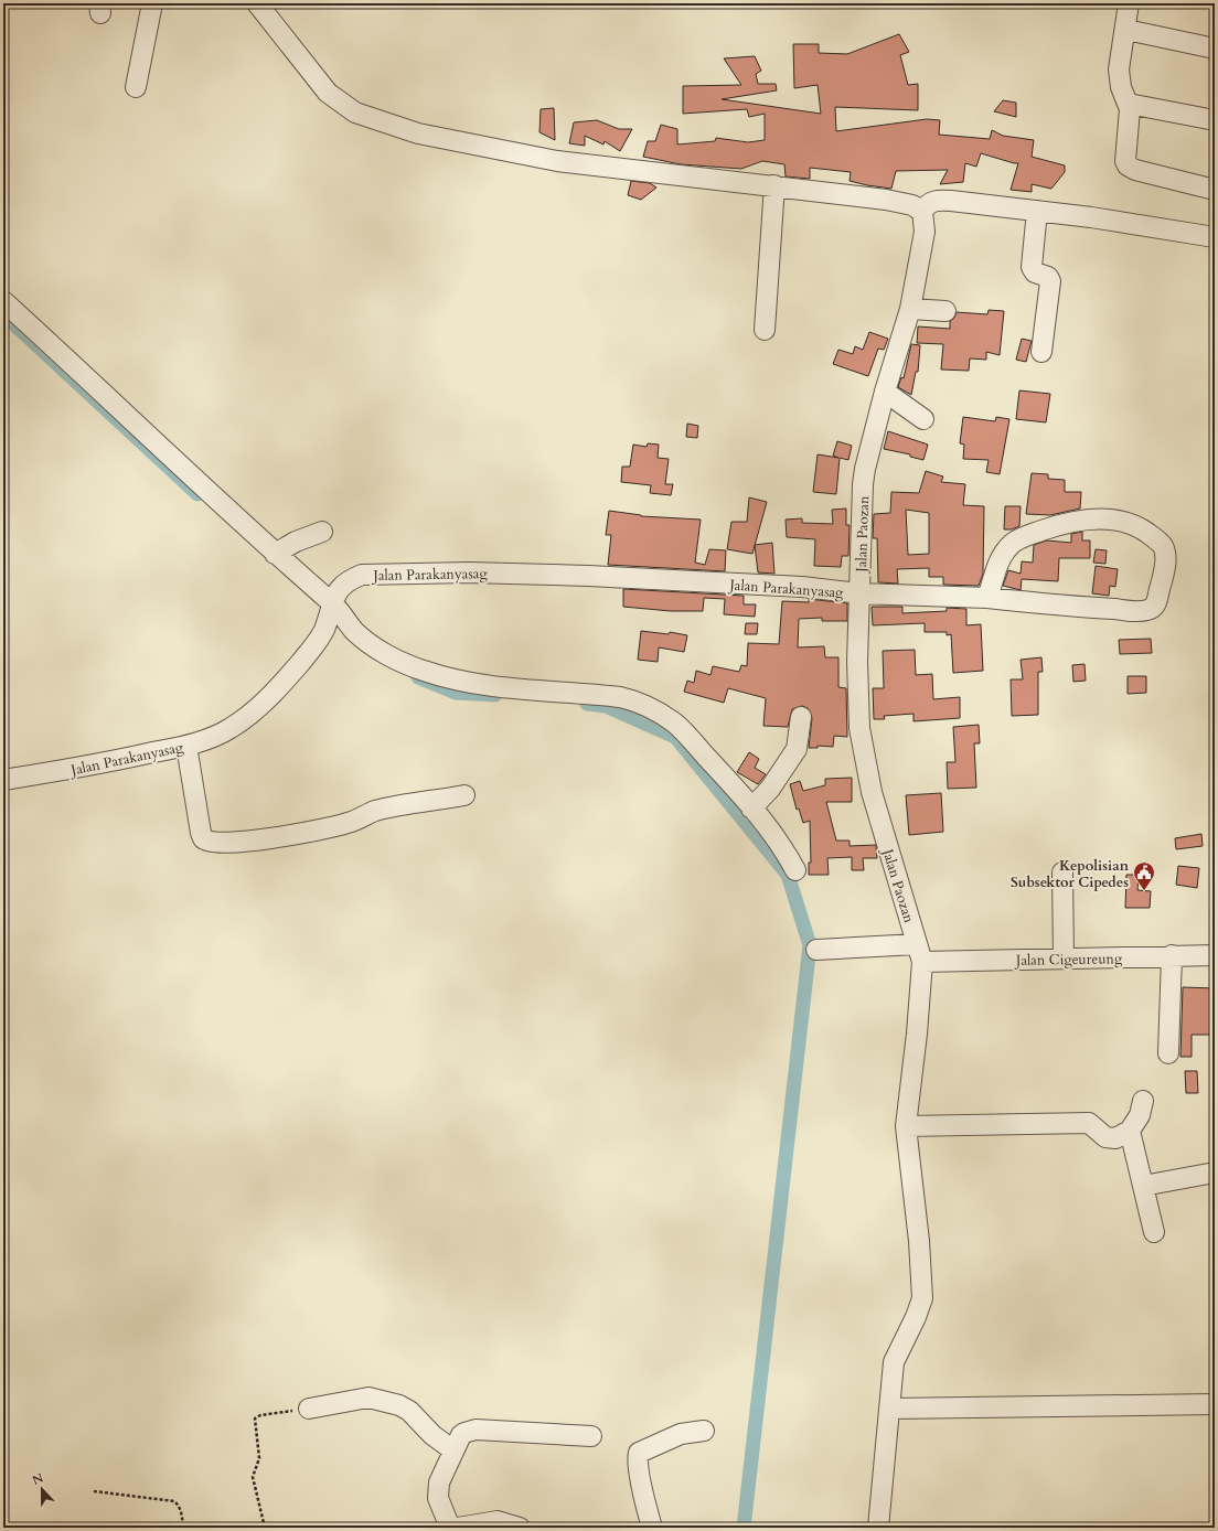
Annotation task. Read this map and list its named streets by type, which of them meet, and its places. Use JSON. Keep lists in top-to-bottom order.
{
  "streets": {
    "street": ["Jalan Paozan", "Jalan Parakanyasag", "Jalan Cigeureung"]
  },
  "crossings": [
    ["Jalan Paozan", "Jalan Parakanyasag"],
    ["Jalan Paozan", "Jalan Cigeureung"]
  ],
  "places": {
    "public building": ["Kepolisian Subsektor Cipedes"]
  },
  "north": "top"
}
